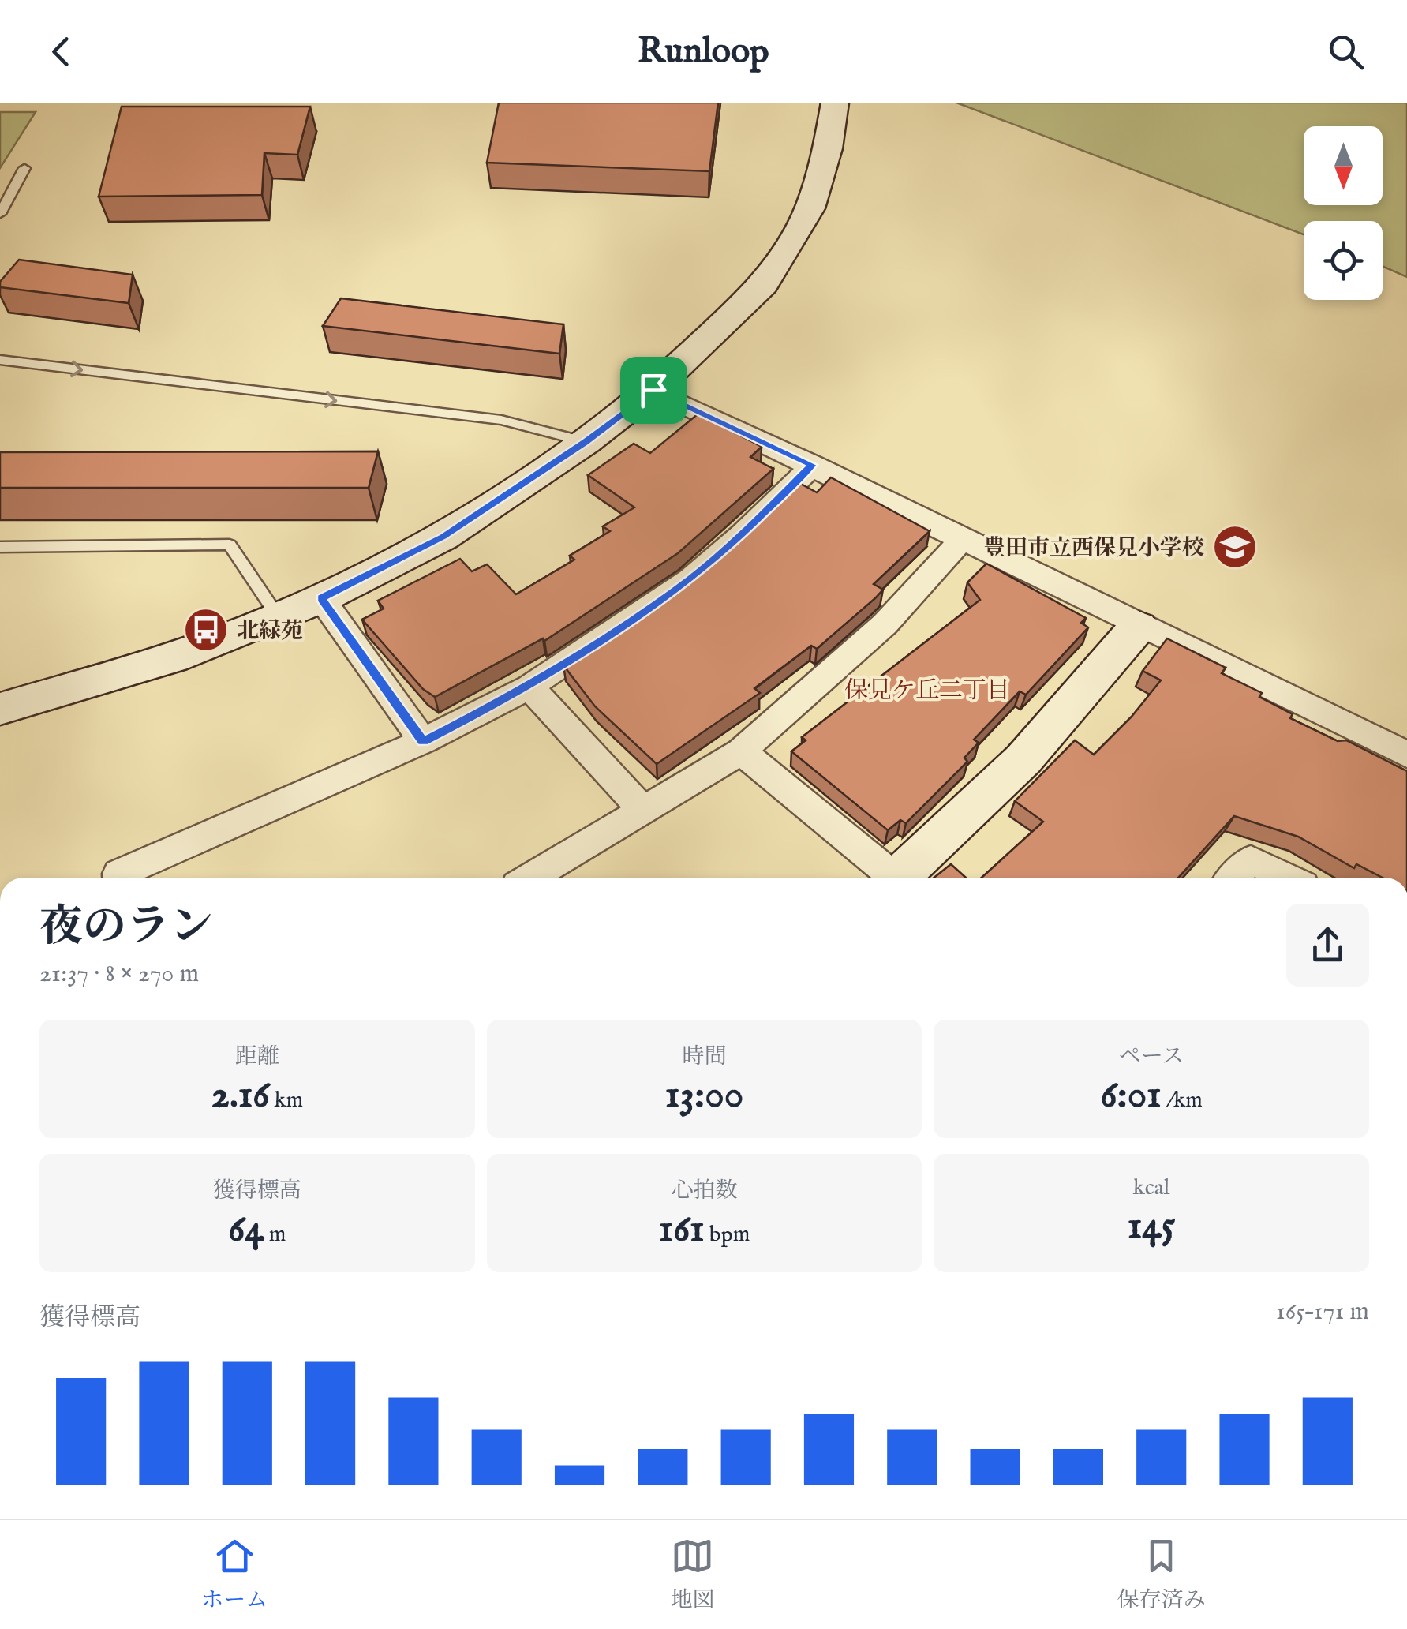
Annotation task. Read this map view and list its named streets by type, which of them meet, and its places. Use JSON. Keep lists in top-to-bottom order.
{
  "districts": ["保見ケ丘二丁目"],
  "places": {
    "school or university": ["豊田市立西保見小学校"],
    "bus stop": ["北緑苑"]
  },
  "north": "bottom",
  "page": {
    "header": "Runloop",
    "heading": ["夜のラン", "21:37 · 8 × 270 m"],
    "stats": [
      ["距離", "2.16 km"],
      ["時間", "13:00"],
      ["ペース", "6:01 /km"],
      ["獲得標高", "64 m"],
      ["心拍数", "161 bpm"],
      ["kcal", "145"]
    ],
    "chart": ["獲得標高", "165–171 m"],
    "tabs": ["ホーム", "地図", "保存済み"]
  }
}
